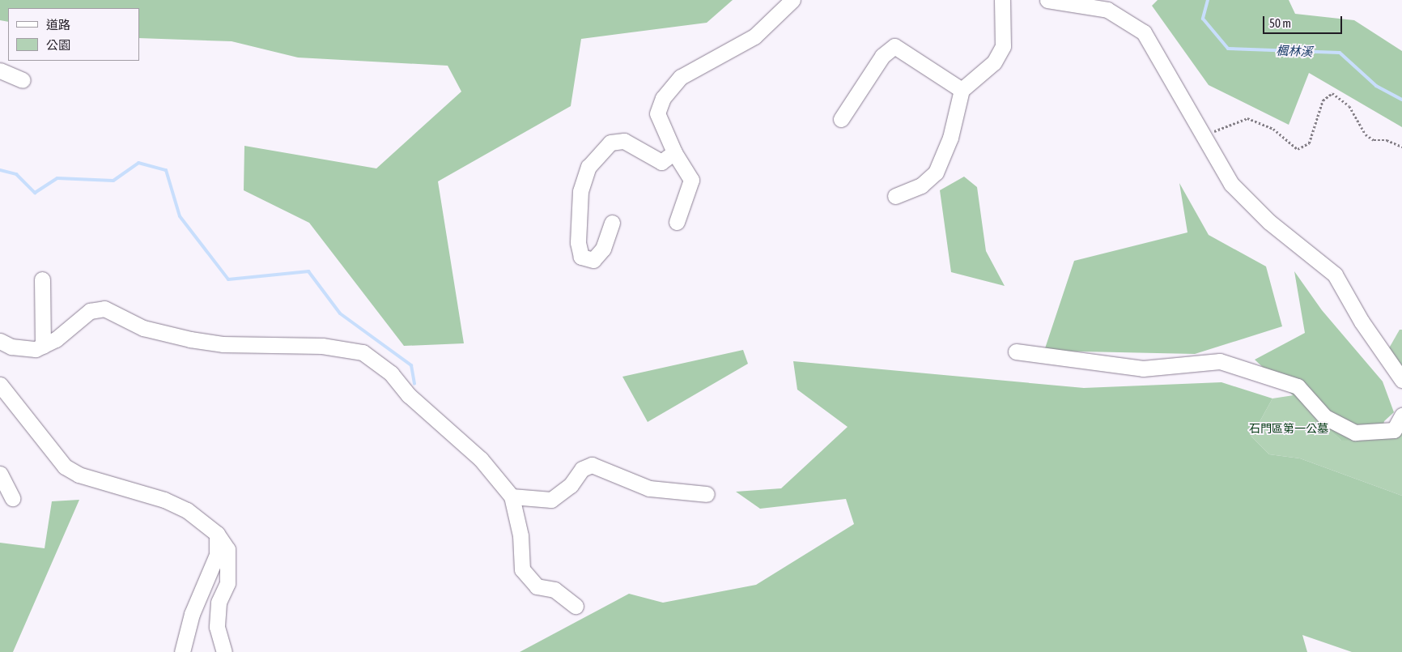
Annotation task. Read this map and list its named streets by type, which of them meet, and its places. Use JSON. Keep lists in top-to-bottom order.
{
  "water": ["楓林溪"],
  "parks": ["石門區第一公墓"],
  "legend": ["道路", "公園"],
  "scale_bar": "50 m"
}
